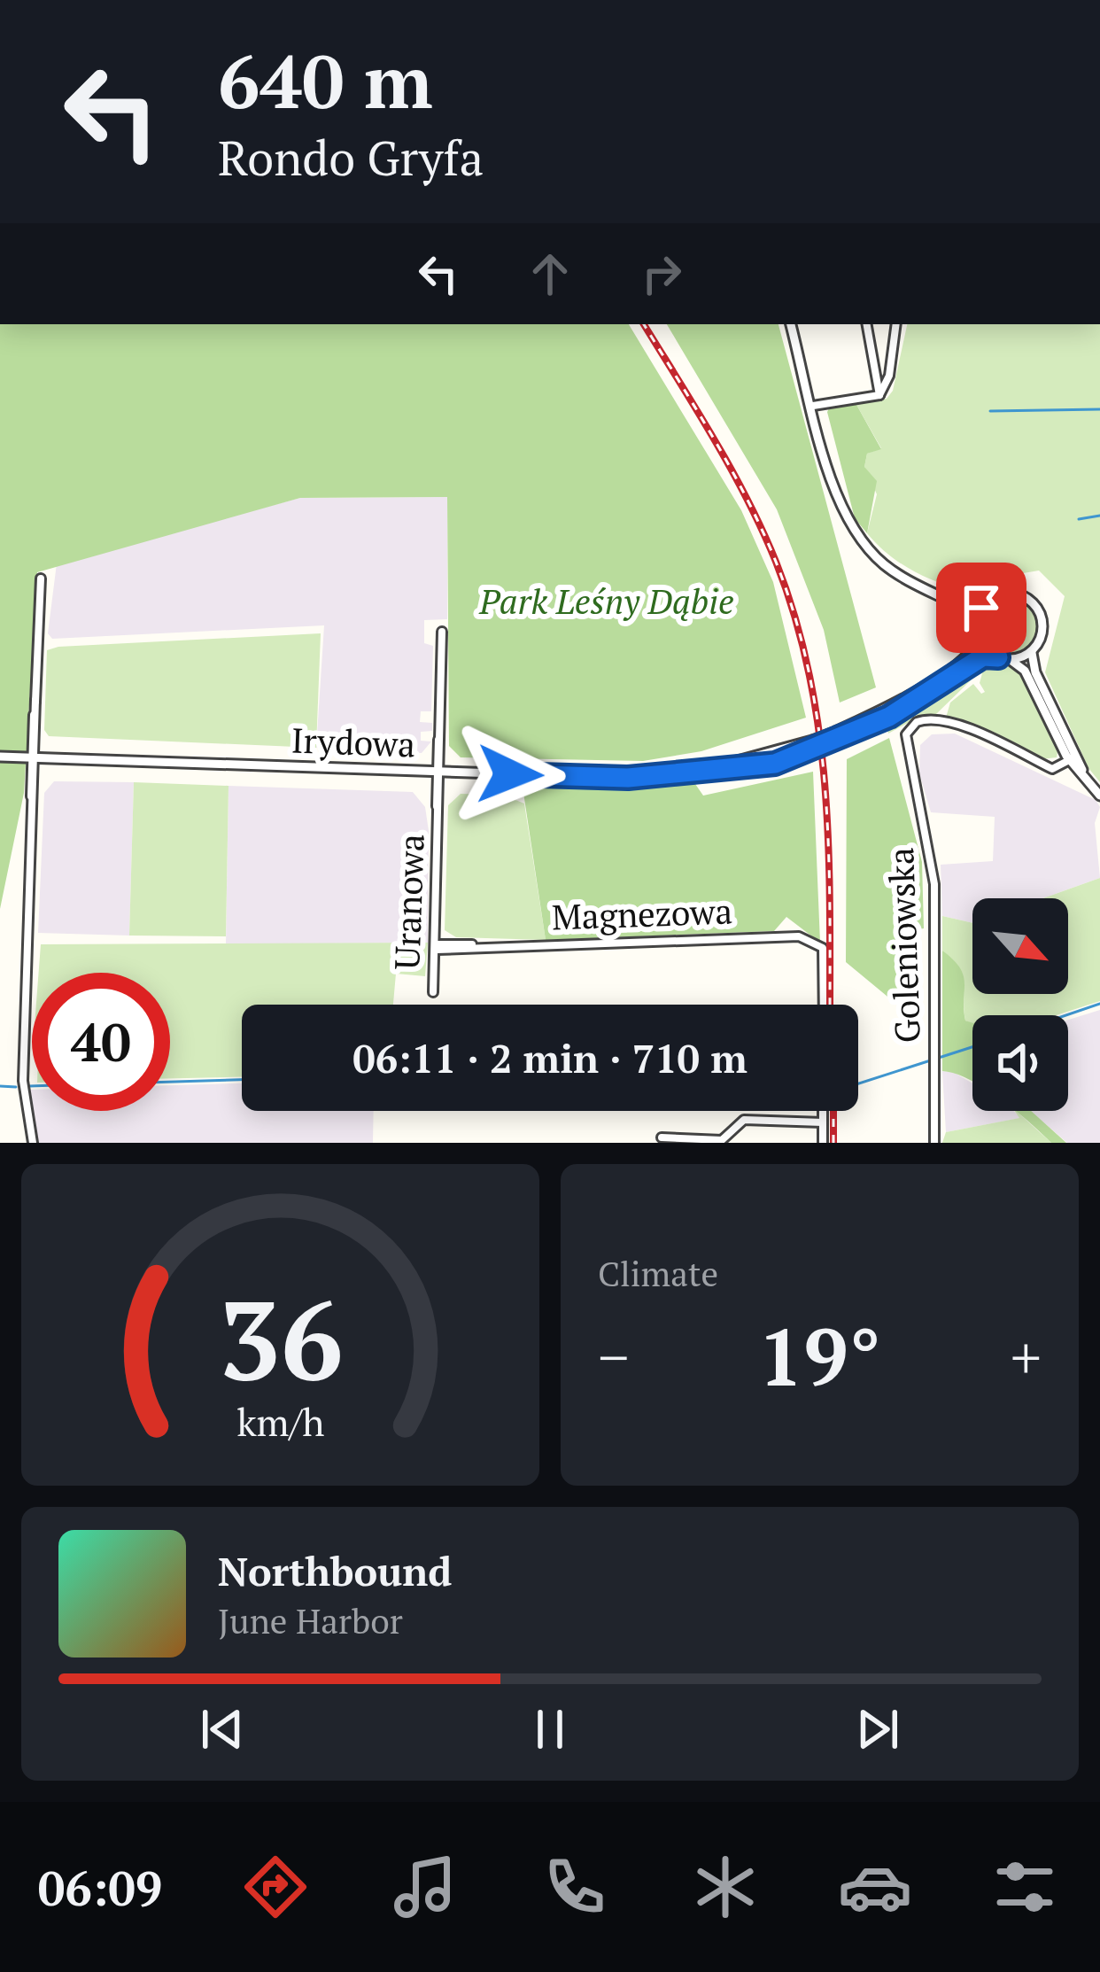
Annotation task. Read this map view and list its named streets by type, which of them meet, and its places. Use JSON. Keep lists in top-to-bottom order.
{
  "streets": {
    "street": [
      "Irydowa",
      "Uranowa",
      "Magnezowa",
      "Goleniowska"
    ]
  },
  "crossings": [
    ["Irydowa", "Uranowa"],
    ["Uranowa", "Magnezowa"]
  ],
  "parks": ["Park Leśny Dąbie"],
  "north": "bottom right",
  "page": {
    "turn": ["640 m", "Rondo Gryfa"],
    "limit": "40",
    "trip": "06:11 · 2 min · 710 m",
    "tile": "Climate",
    "heat": ["−", "19°", "+"],
    "song": ["Northbound", "June Harbor"],
    "tabs": "06:09",
    "gauge": ["36", "km/h"]
  }
}
